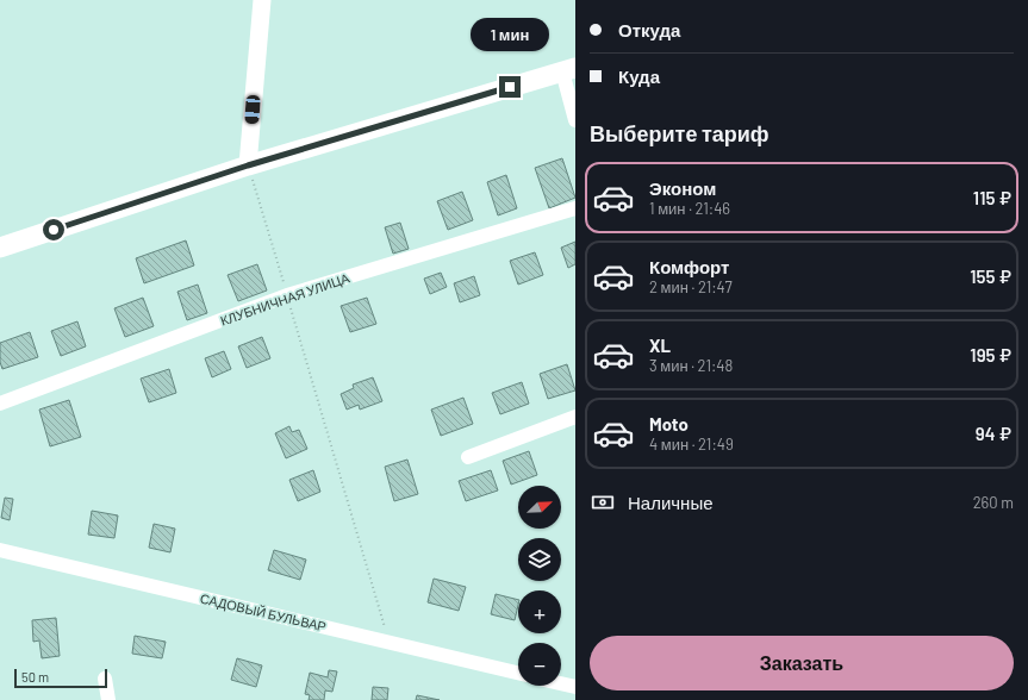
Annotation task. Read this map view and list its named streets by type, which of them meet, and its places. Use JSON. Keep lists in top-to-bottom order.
{
  "streets": {
    "street": ["КЛУБНИЧНАЯ УЛИЦА", "САДОВЫЙ БУЛЬВАР"]
  },
  "scale_bar": "50 m",
  "north": "top right",
  "page": {
    "banner": ["Откуда", "Куда"],
    "bubble": "1 мин",
    "heading": "Выберите тариф",
    "list": [
      {
        "name": "Эконом",
        "note": "1 мин · 21:46",
        "value": "115 ₽"
      },
      {
        "name": "Комфорт",
        "note": "2 мин · 21:47",
        "value": "155 ₽"
      },
      {
        "name": "XL",
        "note": "3 мин · 21:48",
        "value": "195 ₽"
      },
      {
        "name": "Moto",
        "note": "4 мин · 21:49",
        "value": "94 ₽"
      }
    ],
    "pay": ["Наличные", "260 m"],
    "map_buttons": ["+", "−"],
    "buttons": "Заказать",
    "scale": "50 m"
  }
}
